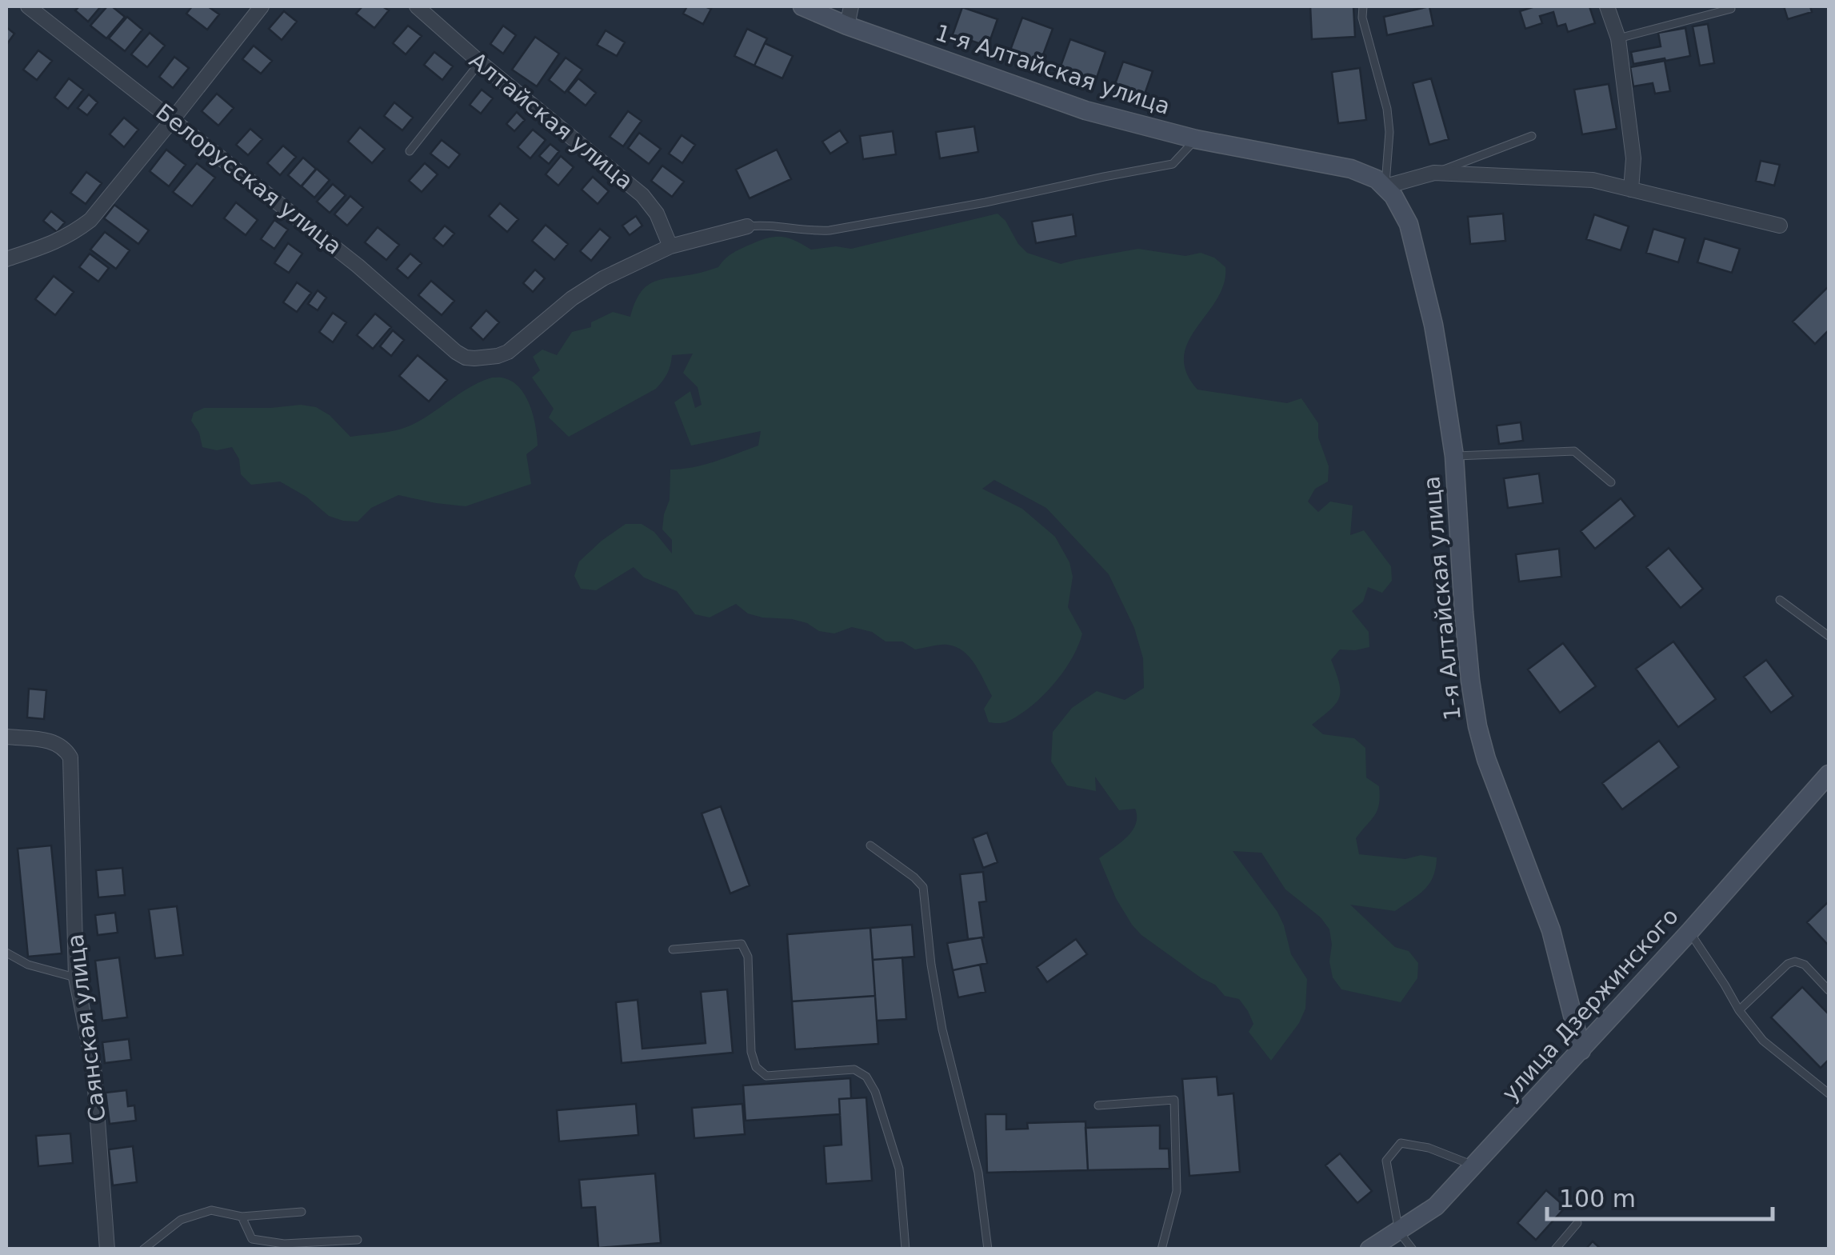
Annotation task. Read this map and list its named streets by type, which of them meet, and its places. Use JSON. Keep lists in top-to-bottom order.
{
  "streets": {
    "street": [
      "1-я Алтайская улица",
      "Алтайская улица",
      "Белорусская улица",
      "улица Дзержинского",
      "Саянская улица"
    ]
  },
  "crossings": [
    ["1-я Алтайская улица", "улица Дзержинского"],
    ["Алтайская улица", "Белорусская улица"]
  ],
  "scale_bar": "100 m"
}
